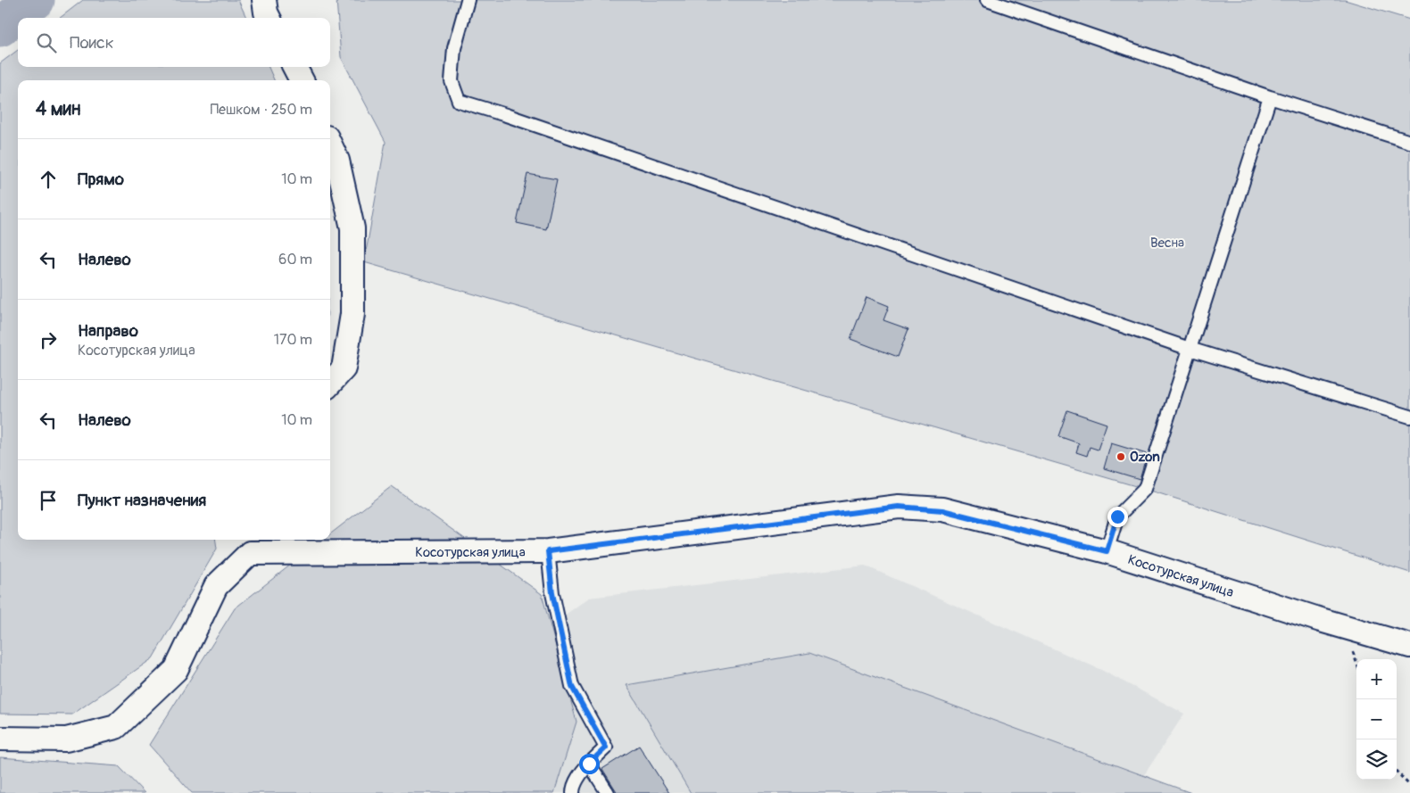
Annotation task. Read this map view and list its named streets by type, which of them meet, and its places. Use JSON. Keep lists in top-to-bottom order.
{
  "streets": {
    "street": ["Косотурская улица"]
  },
  "parks": ["Весна"],
  "places": ["Ozon"],
  "page": {
    "search": "Поиск",
    "heading": ["4 мин", "Пешком · 250 m"],
    "list": [
      ["Прямо", "10 m"],
      ["Налево", "60 m"],
      ["Направо", "Косотурская улица", "170 m"],
      ["Налево", "10 m"],
      "Пункт назначения"
    ],
    "map_buttons": ["+", "−"]
  }
}
